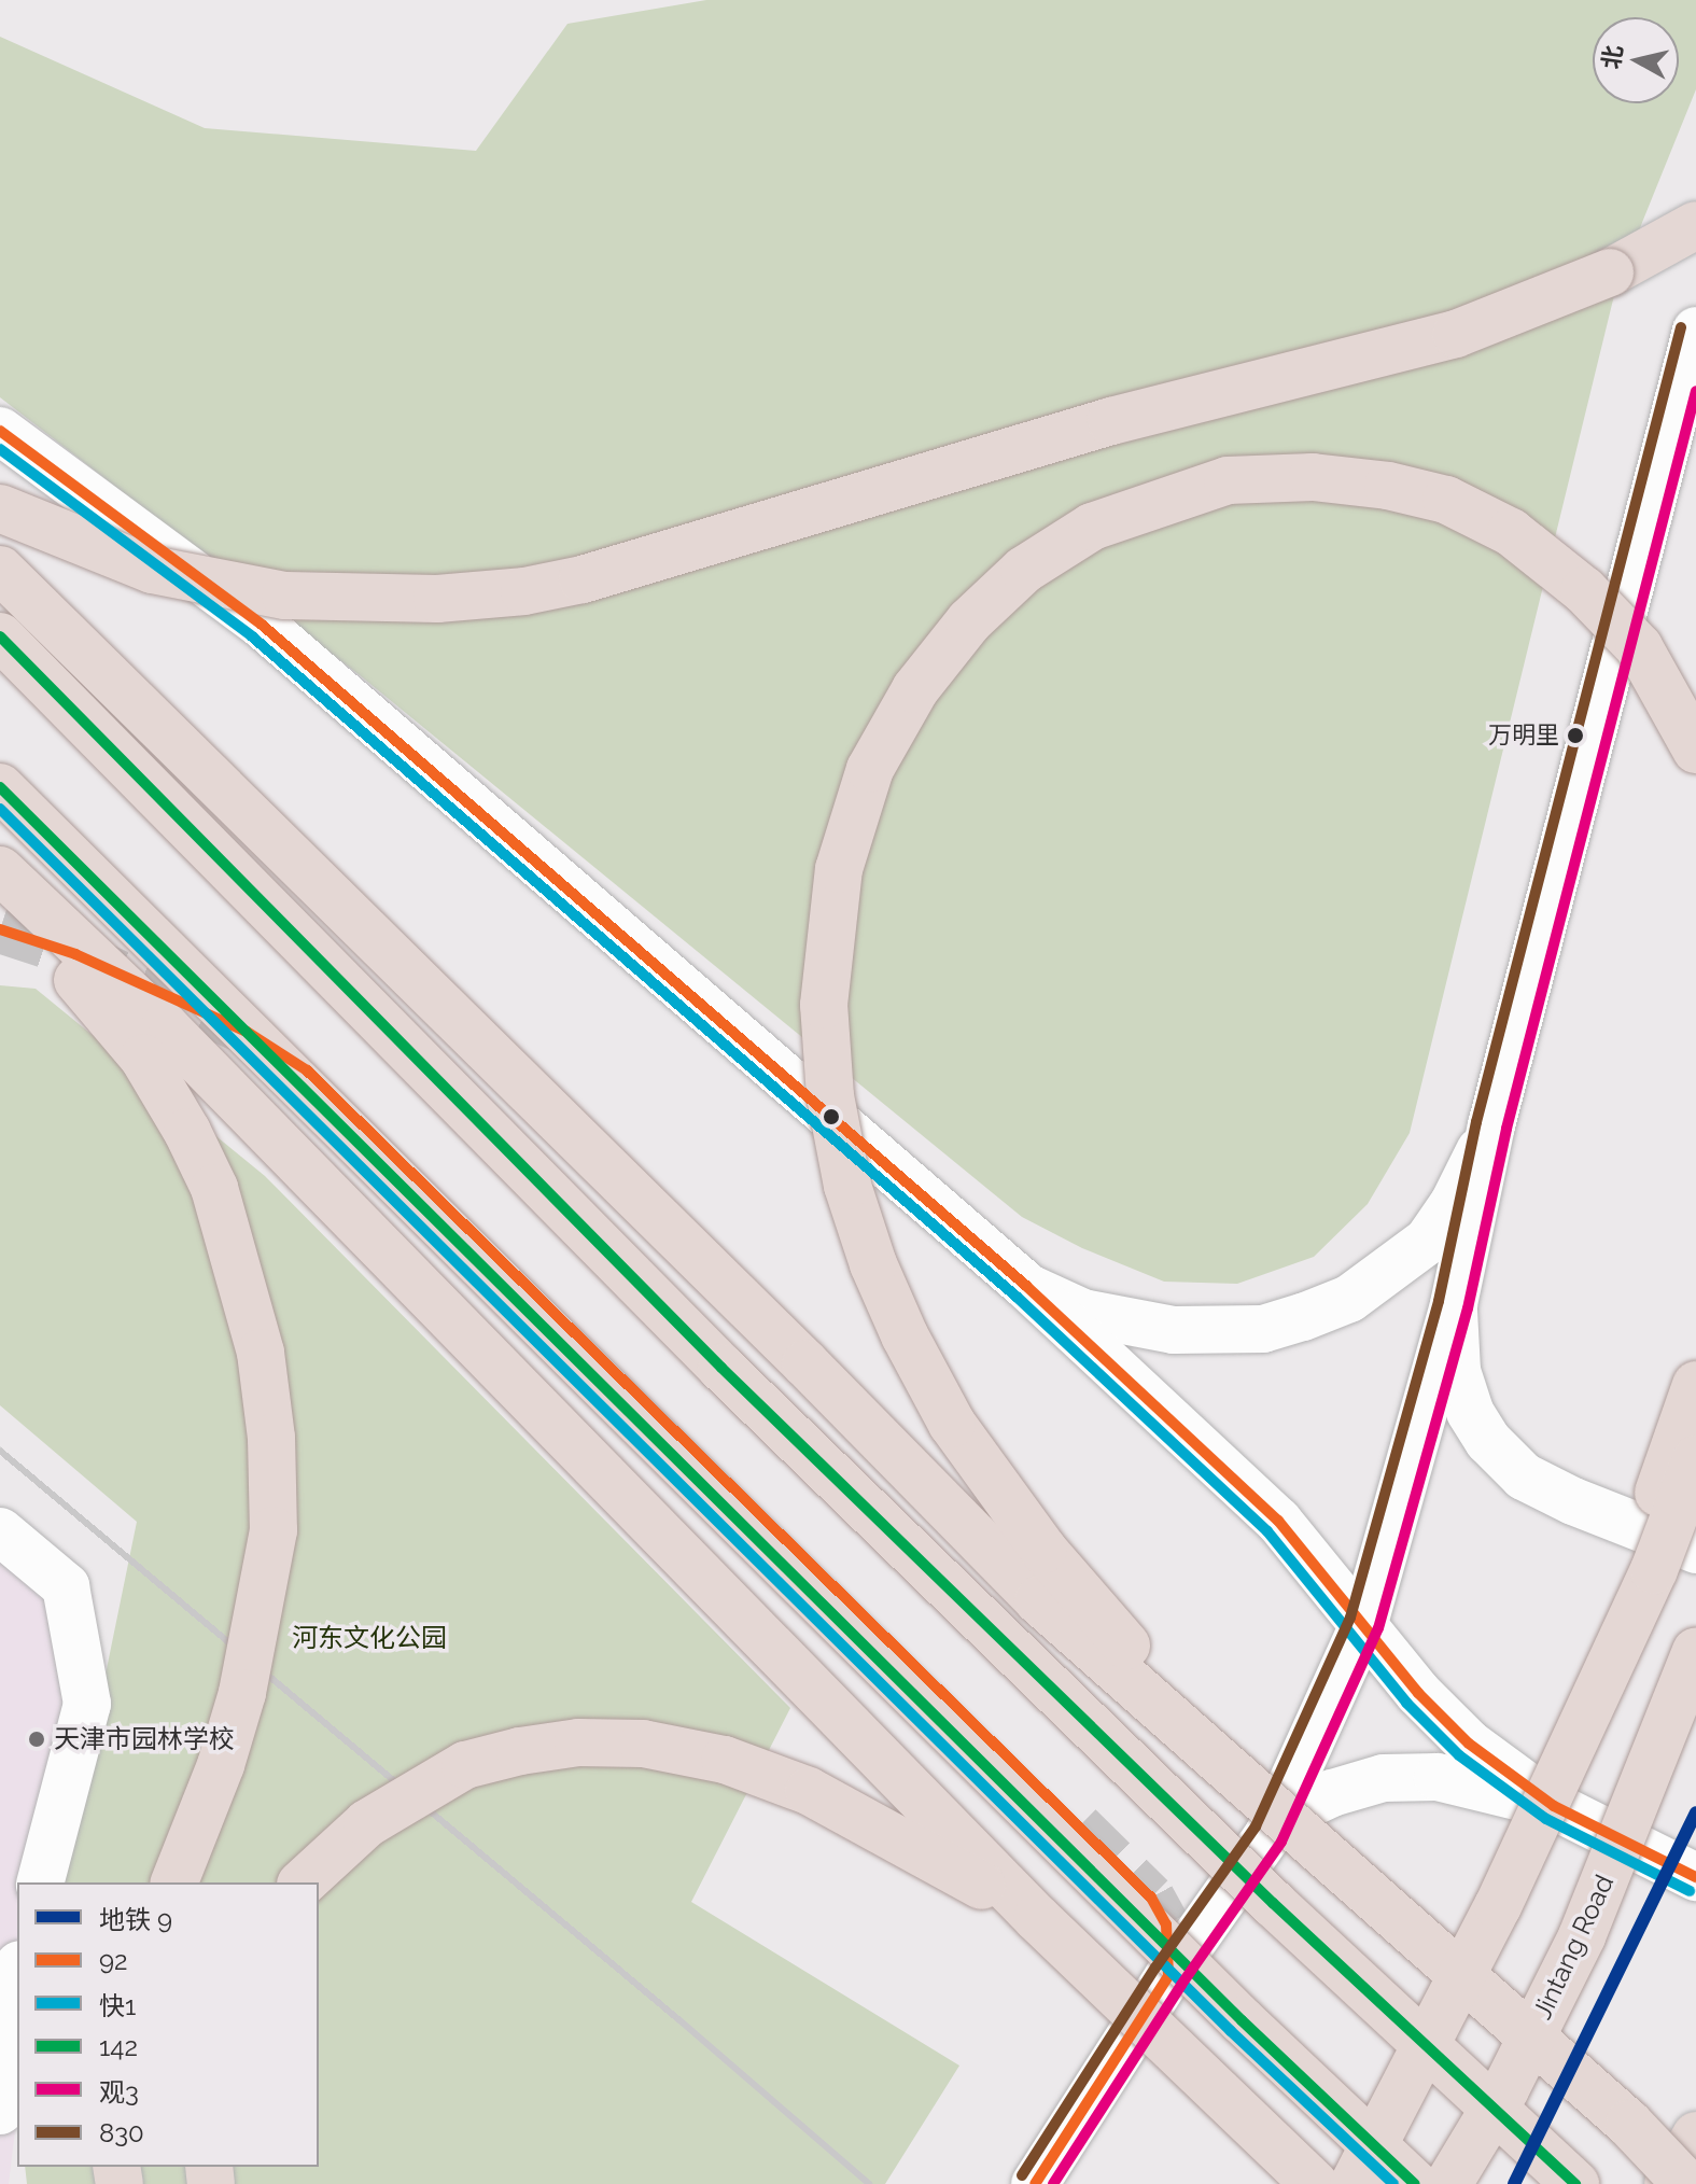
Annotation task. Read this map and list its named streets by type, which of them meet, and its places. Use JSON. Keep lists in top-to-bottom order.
{
  "streets": {
    "highway": ["Jintang Road"]
  },
  "parks": ["河东文化公园"],
  "places": ["万明里", "天津市园林学校"],
  "lines": [
    "transit line 830",
    "transit line 观3",
    "transit line 92",
    "transit line 快1",
    "transit line 142",
    "metro line 9"
  ],
  "legend": [
    "地铁 9",
    "92",
    "快1",
    "142",
    "观3",
    "830"
  ],
  "north": "left"
}
